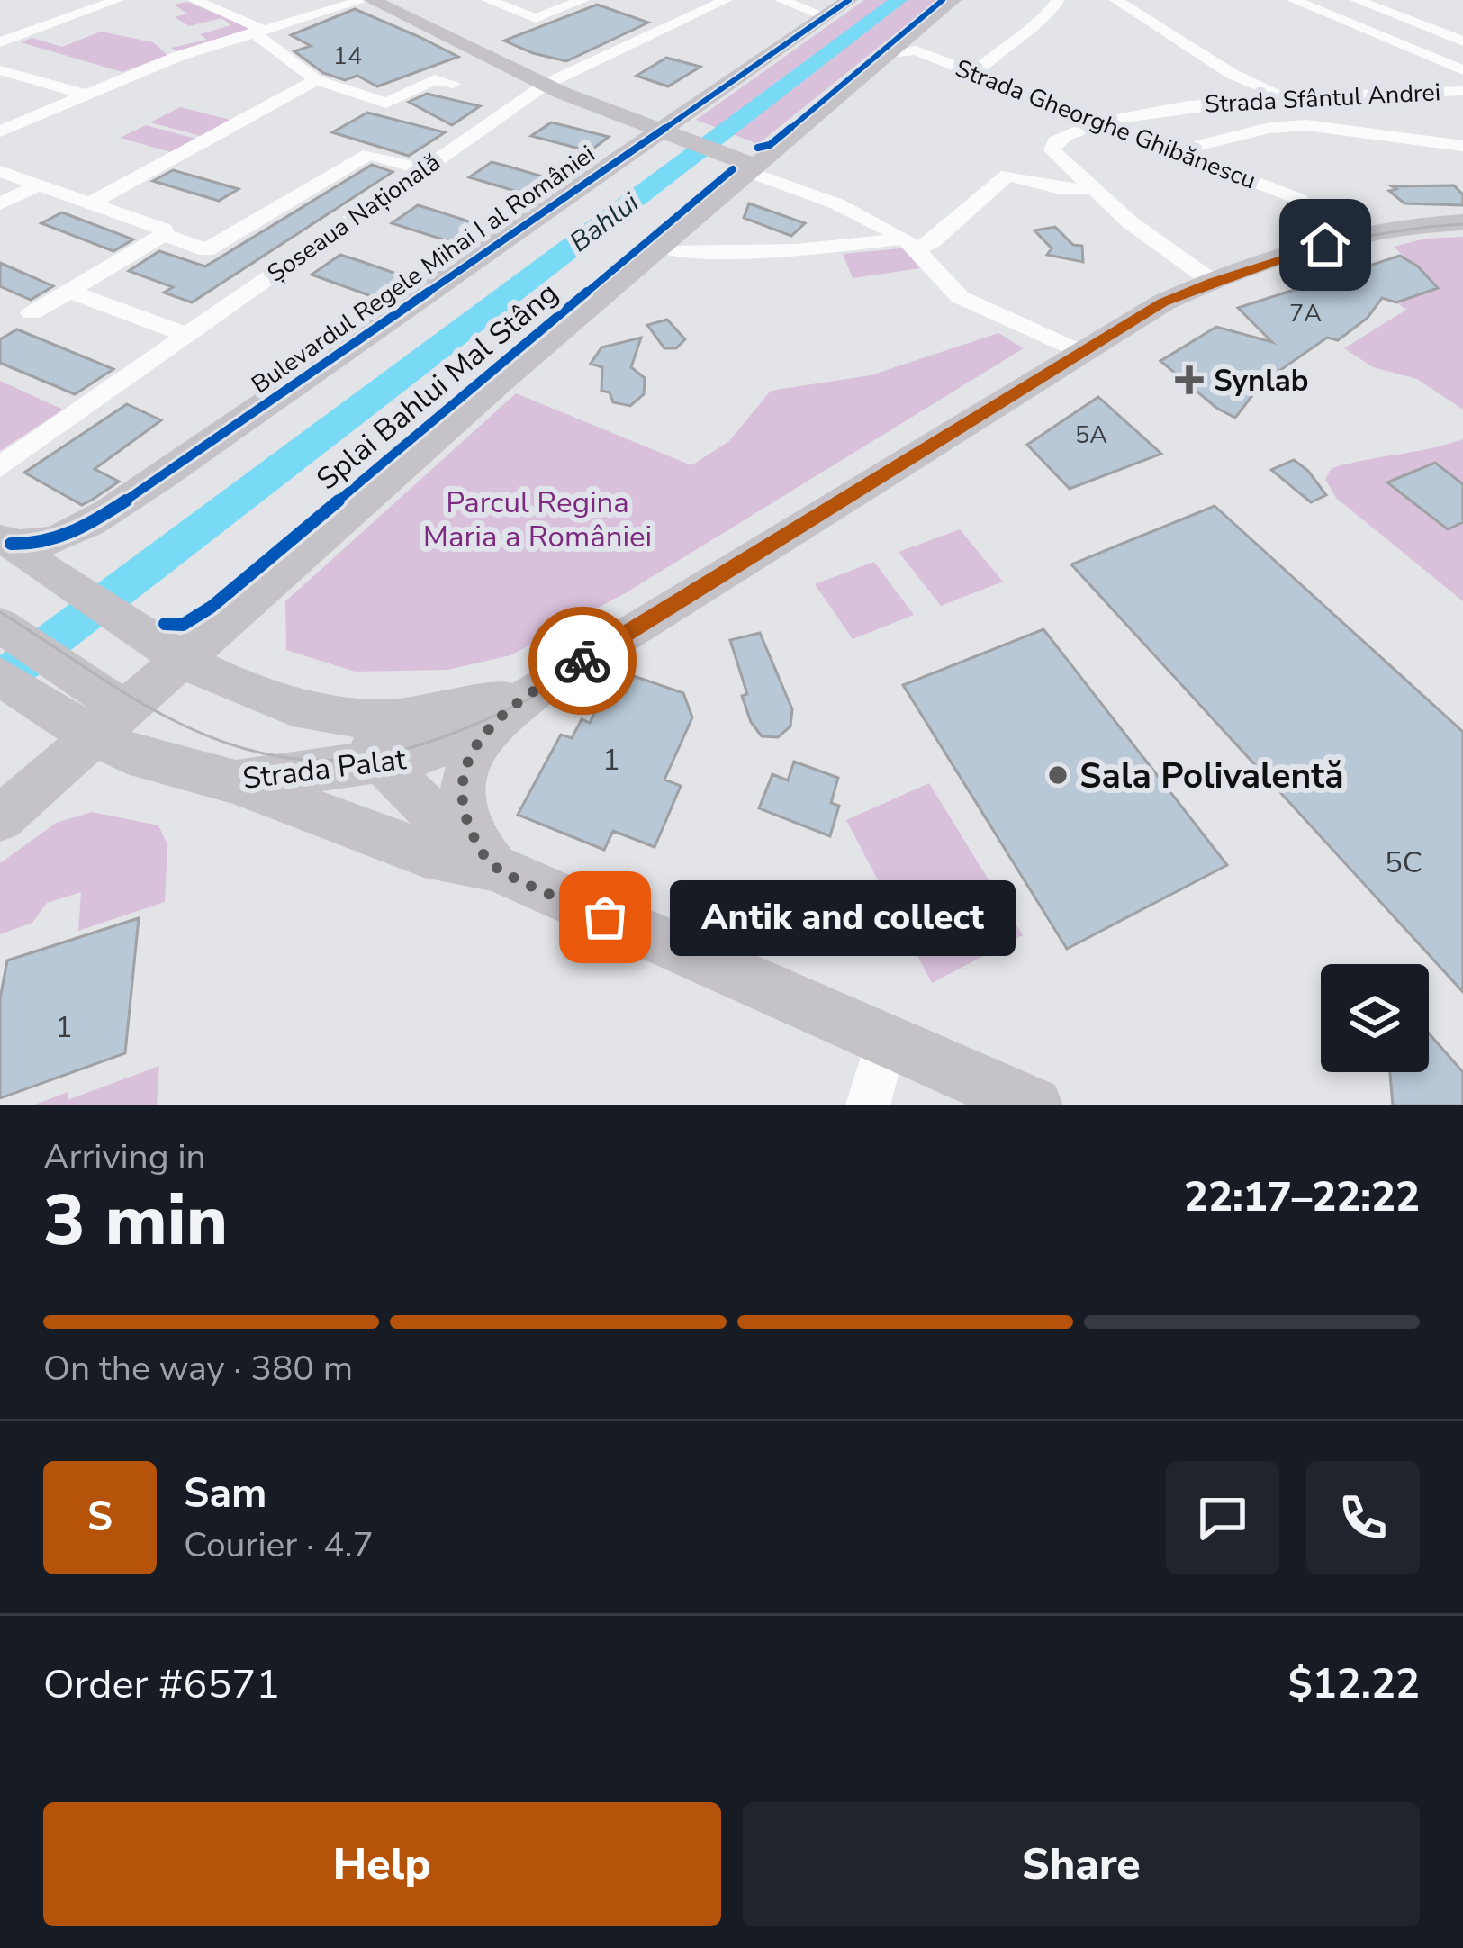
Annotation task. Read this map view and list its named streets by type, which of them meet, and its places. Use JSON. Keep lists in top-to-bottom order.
{
  "streets": {
    "main road": ["Bulevardul Regele Mihai I al României", "Strada Palat"],
    "street": ["Strada Sfântul Andrei", "Strada Gheorghe Ghibănescu", "Șoseaua Națională"],
    "cycle path": ["Splai Bahlui Mal Stâng"]
  },
  "crossings": [
    ["Strada Sfântul Andrei", "Strada Gheorghe Ghibănescu"],
    ["Strada Sfântul Andrei", "Strada Palat"],
    ["Bulevardul Regele Mihai I al României", "Strada Palat"]
  ],
  "water": ["Bahlui"],
  "parks": ["Parcul Regina Maria a României"],
  "places": {
    "health": ["Synlab"],
    "other": ["Sala Polivalentă", "Antik and collect"]
  },
  "house_numbers": [
    "14",
    "7A",
    "5A",
    "1",
    "5C",
    "1"
  ],
  "page": {
    "bubble": "Antik and collect",
    "heading": ["3 min", "Arriving in", "22:17–22:22"],
    "panel": [
      "Sam",
      "Courier · 4.7",
      "Order #6571",
      "$12.22"
    ],
    "bar": "On the way · 380 m",
    "round": "S",
    "buttons": ["Help", "Share"]
  }
}
